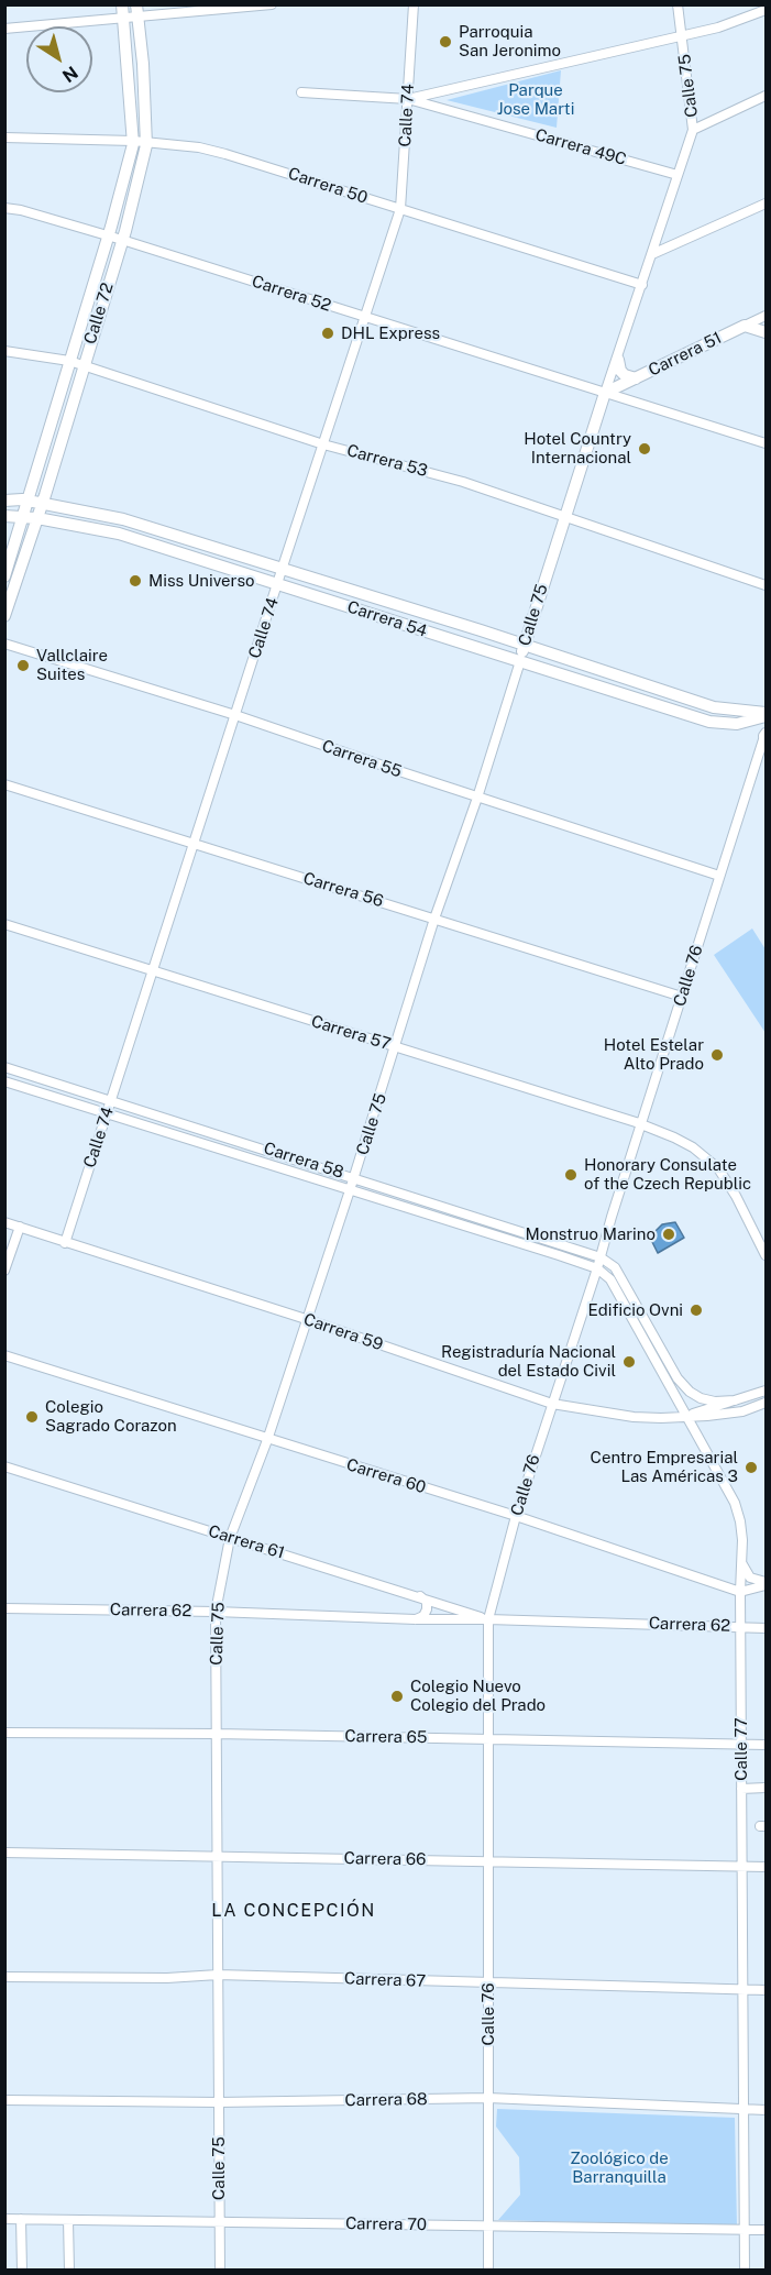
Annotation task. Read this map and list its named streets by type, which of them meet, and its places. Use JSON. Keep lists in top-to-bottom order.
{
  "streets": {
    "main road": [
      "Calle 75",
      "Calle 72",
      "Carrera 51",
      "Carrera 54"
    ],
    "street": [
      "Calle 74",
      "Carrera 49C",
      "Carrera 50",
      "Carrera 52",
      "Carrera 53",
      "Carrera 55",
      "Carrera 56",
      "Calle 76",
      "Carrera 57",
      "Carrera 58",
      "Carrera 59",
      "Carrera 60",
      "Carrera 61",
      "Carrera 62",
      "Carrera 65",
      "Calle 77",
      "Carrera 66",
      "Carrera 67",
      "Carrera 68",
      "Carrera 70"
    ]
  },
  "crossings": [
    ["Calle 75", "Carrera 49C"],
    ["Calle 75", "Carrera 50"],
    ["Calle 75", "Carrera 52"],
    ["Calle 75", "Carrera 51"],
    ["Calle 75", "Carrera 53"],
    ["Calle 75", "Carrera 54"],
    ["Calle 75", "Carrera 55"],
    ["Calle 75", "Carrera 56"],
    ["Calle 75", "Carrera 57"],
    ["Calle 75", "Carrera 58"],
    ["Calle 75", "Carrera 59"],
    ["Calle 75", "Carrera 60"],
    ["Calle 75", "Carrera 61"],
    ["Calle 75", "Carrera 62"],
    ["Calle 75", "Carrera 65"],
    ["Calle 75", "Carrera 66"],
    ["Calle 75", "Carrera 67"],
    ["Calle 75", "Carrera 68"],
    ["Calle 75", "Carrera 70"],
    ["Calle 74", "Carrera 49C"],
    ["Calle 74", "Carrera 50"],
    ["Calle 74", "Carrera 52"],
    ["Calle 74", "Carrera 53"],
    ["Calle 74", "Carrera 54"],
    ["Calle 74", "Carrera 55"],
    ["Calle 74", "Carrera 56"],
    ["Calle 74", "Carrera 57"],
    ["Calle 74", "Carrera 58"],
    ["Calle 74", "Carrera 59"],
    ["Carrera 50", "Calle 72"],
    ["Carrera 52", "Calle 72"],
    ["Carrera 52", "Carrera 51"],
    ["Calle 72", "Carrera 53"],
    ["Calle 72", "Carrera 54"],
    ["Carrera 55", "Calle 76"],
    ["Carrera 56", "Calle 76"],
    ["Calle 76", "Carrera 57"],
    ["Calle 76", "Carrera 58"],
    ["Calle 76", "Carrera 59"],
    ["Calle 76", "Carrera 60"],
    ["Calle 76", "Carrera 61"],
    ["Calle 76", "Carrera 62"],
    ["Calle 76", "Carrera 65"],
    ["Calle 76", "Calle 77"],
    ["Calle 76", "Carrera 66"],
    ["Calle 76", "Carrera 67"],
    ["Calle 76", "Carrera 68"],
    ["Calle 76", "Carrera 70"],
    ["Carrera 58", "Calle 77"],
    ["Carrera 59", "Calle 77"],
    ["Carrera 60", "Calle 77"],
    ["Carrera 61", "Carrera 62"],
    ["Carrera 62", "Calle 77"],
    ["Carrera 65", "Calle 77"],
    ["Calle 77", "Carrera 66"],
    ["Calle 77", "Carrera 67"],
    ["Calle 77", "Carrera 68"],
    ["Calle 77", "Carrera 70"]
  ],
  "districts": ["LA CONCEPCIÓN"],
  "parks": ["Parque Jose Marti", "Zoológico de Barranquilla"],
  "places": [
    "Parroquia San Jeronimo",
    "DHL Express",
    "Hotel Country Internacional",
    "Miss Universo",
    "Vallclaire Suites",
    "Hotel Estelar Alto Prado",
    "Honorary Consulate of the Czech Republic",
    "Monstruo Marino",
    "Edificio Ovni",
    "Registraduría Nacional del Estado Civil",
    "Colegio Sagrado Corazon",
    "Centro Empresarial Las Américas 3",
    "Colegio Nuevo Colegio del Prado"
  ],
  "north": "bottom right"
}
